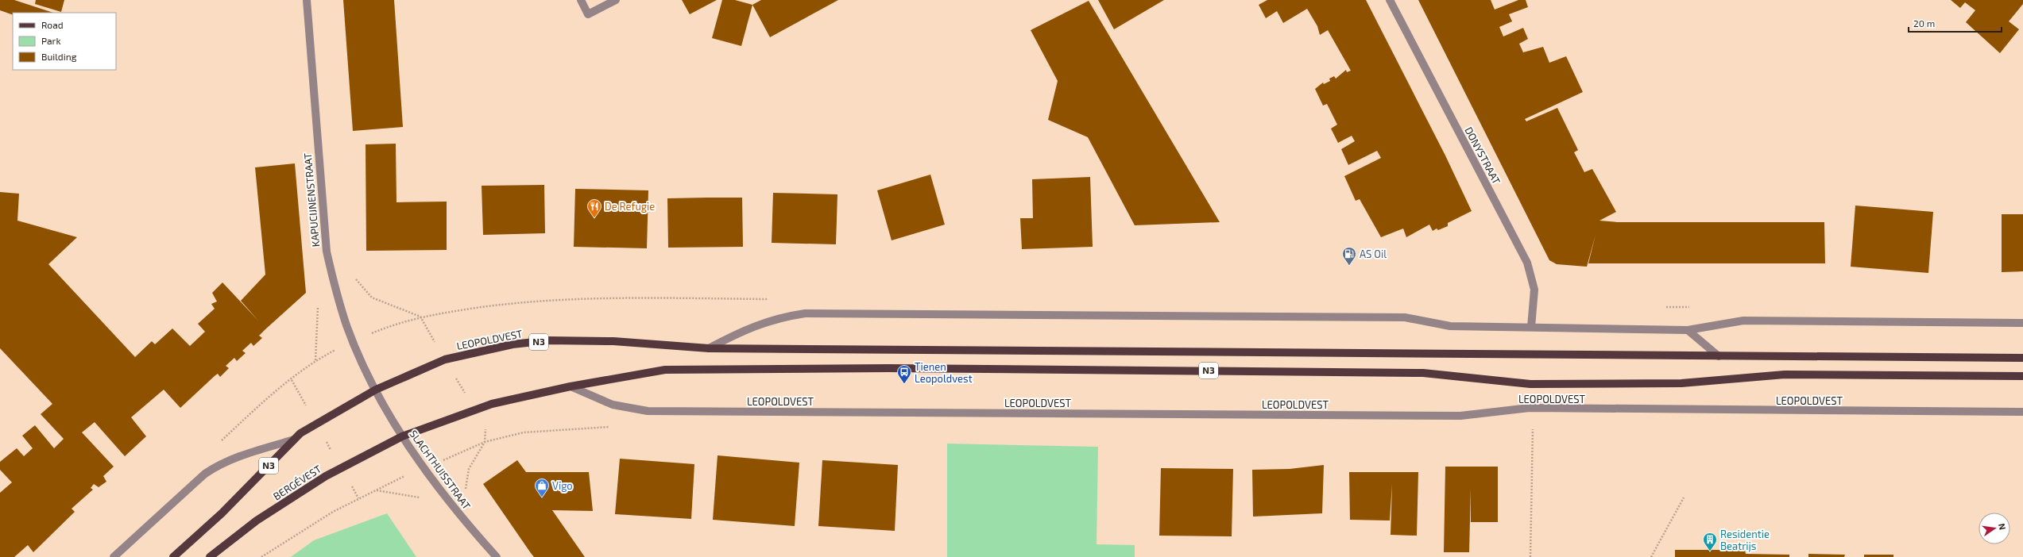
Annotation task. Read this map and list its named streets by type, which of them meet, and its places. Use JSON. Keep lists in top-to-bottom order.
{
  "streets": {
    "main road": ["LEOPOLDVEST", "N3", "BERGÉVEST"],
    "street": ["DONYSTRAAT", "KAPUCIJNENSTRAAT", "SLACHTHUISSTRAAT"]
  },
  "crossings": [
    ["KAPUCIJNENSTRAAT", "LEOPOLDVEST"],
    ["KAPUCIJNENSTRAAT", "N3"],
    ["KAPUCIJNENSTRAAT", "SLACHTHUISSTRAAT"],
    ["LEOPOLDVEST", "N3"],
    ["LEOPOLDVEST", "SLACHTHUISSTRAAT"],
    ["LEOPOLDVEST", "BERGÉVEST"],
    ["N3", "SLACHTHUISSTRAAT"],
    ["SLACHTHUISSTRAAT", "BERGÉVEST"]
  ],
  "places": {
    "restaurant": ["De Refugie"],
    "fuel station": ["AS Oil"],
    "bus stop": ["Tienen Leopoldvest"],
    "shop": ["Vigo"],
    "building": ["Residentie Beatrijs"]
  },
  "legend": ["Road", "Park", "Building"],
  "scale_bar": "20 m",
  "north": "right"
}
